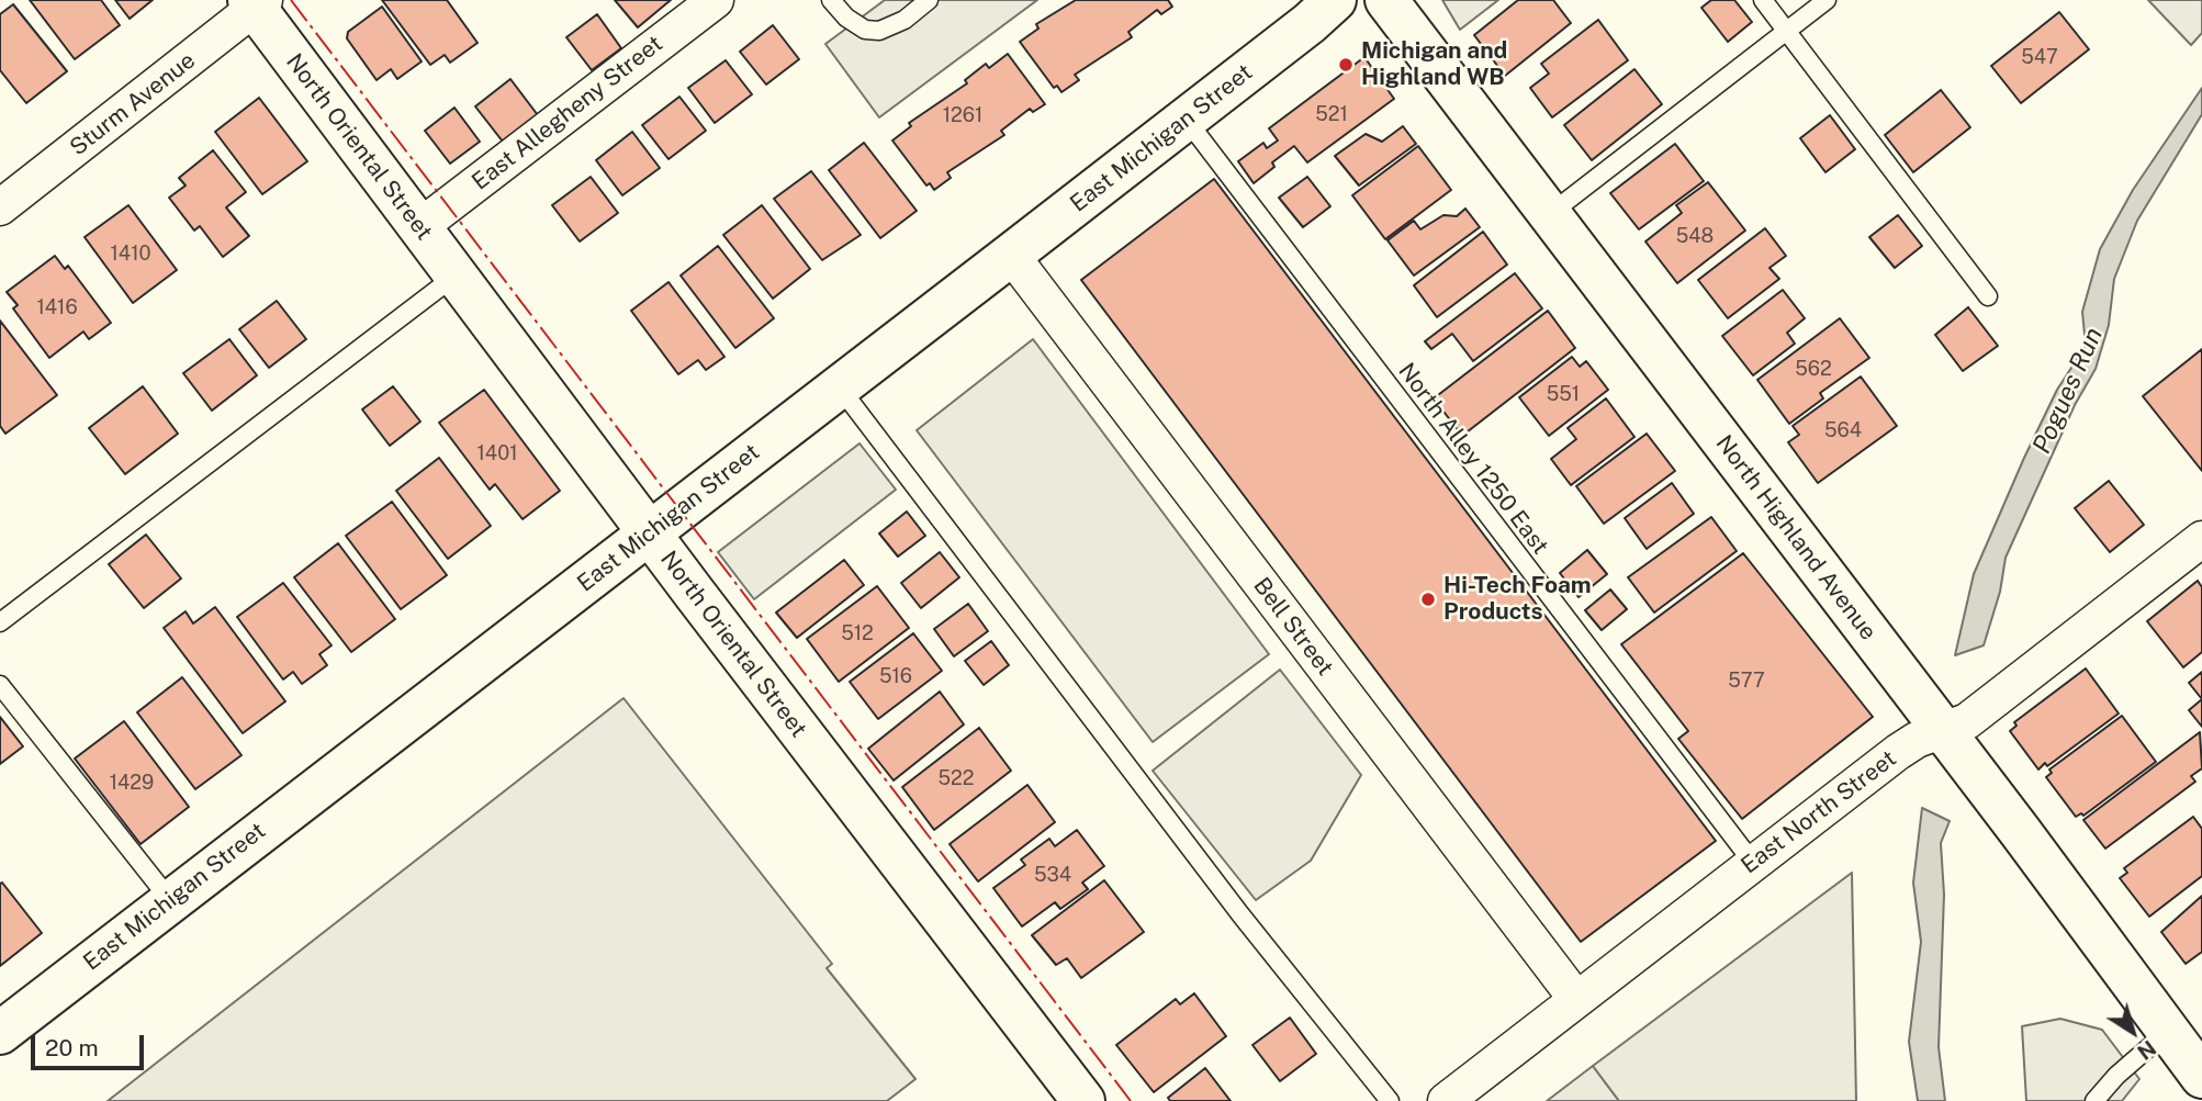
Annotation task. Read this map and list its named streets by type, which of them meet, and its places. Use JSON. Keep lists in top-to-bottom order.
{
  "streets": {
    "street": [
      "Sturm Avenue",
      "East Allegheny Street",
      "East Michigan Street",
      "North Oriental Street",
      "North Highland Avenue",
      "Bell Street",
      "East North Street"
    ],
    "lane": ["North Alley 1250 East"]
  },
  "crossings": [
    ["Sturm Avenue", "North Oriental Street"],
    ["East Allegheny Street", "North Oriental Street"],
    ["East Michigan Street", "North Oriental Street"],
    ["East Michigan Street", "North Alley 1250 East"],
    ["East Michigan Street", "Bell Street"],
    ["North Alley 1250 East", "East North Street"],
    ["North Highland Avenue", "East North Street"],
    ["Bell Street", "East North Street"]
  ],
  "water": ["Pogues Run"],
  "places": ["Michigan and Highland WB", "Hi-Tech Foam Products"],
  "house_numbers": [
    "547",
    "521",
    "1261",
    "548",
    "1410",
    "1416",
    "562",
    "551",
    "564",
    "1401",
    "512",
    "516",
    "577",
    "522",
    "1429",
    "534"
  ],
  "scale_bar": "20 m",
  "north": "bottom right"
}
